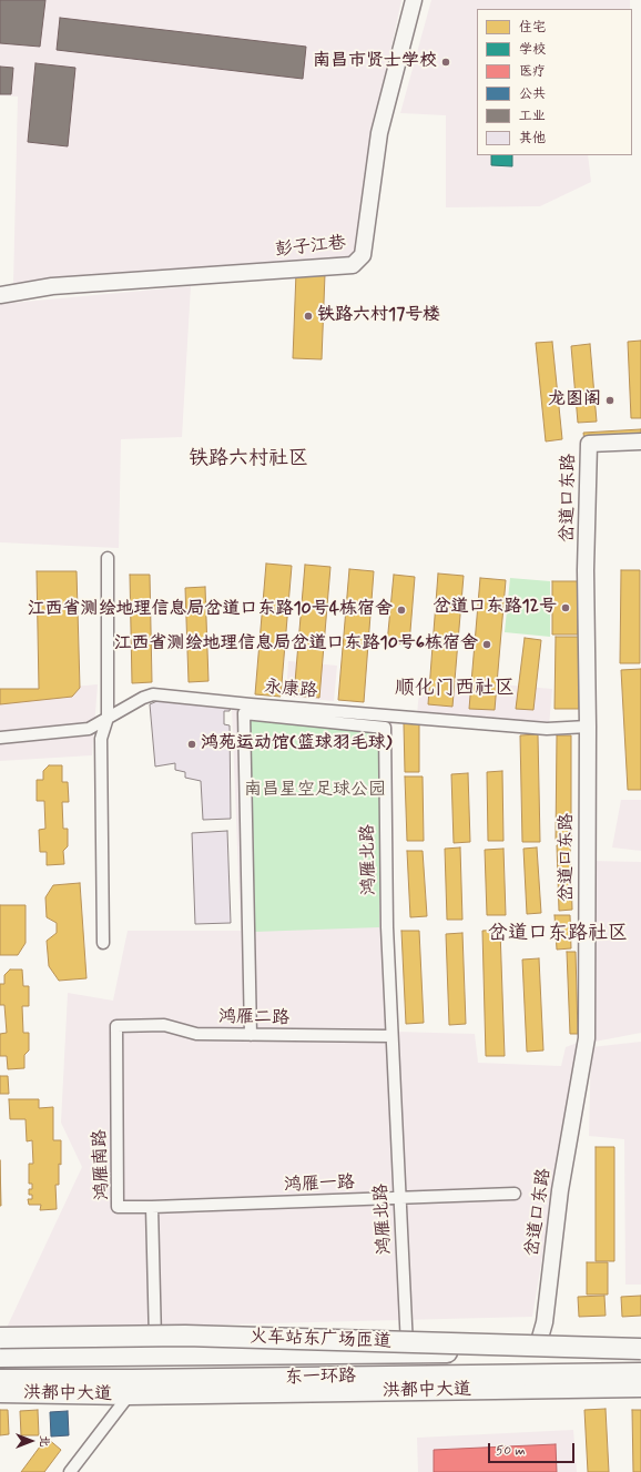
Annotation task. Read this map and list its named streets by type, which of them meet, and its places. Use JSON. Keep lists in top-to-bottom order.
{
  "streets": {
    "highway": ["火车站东广场匝道", "东一环路"],
    "main road": ["洪都中大道"],
    "street": [
      "彭子江巷",
      "岔道口东路",
      "永康路",
      "鸿雁北路",
      "鸿雁二路",
      "鸿雁南路",
      "鸿雁一路"
    ]
  },
  "crossings": [
    ["岔道口东路", "永康路"],
    ["鸿雁北路", "鸿雁二路"],
    ["鸿雁北路", "鸿雁一路"],
    ["鸿雁二路", "鸿雁南路"],
    ["鸿雁南路", "鸿雁一路"],
    ["火车站东广场匝道", "东一环路"],
    ["东一环路", "洪都中大道"]
  ],
  "districts": ["铁路六村社区", "顺化门西社区", "岔道口东路社区"],
  "parks": ["南昌星空足球公园"],
  "places": [
    "南昌市贤士学校",
    "铁路六村17号楼",
    "龙图阁",
    "岔道口东路12号",
    "江西省测绘地理信息局岔道口东路10号4栋宿舍",
    "江西省测绘地理信息局岔道口东路10号6栋宿舍",
    "鸿苑运动馆(篮球羽毛球)"
  ],
  "legend": [
    "住宅",
    "学校",
    "医疗",
    "公共",
    "工业",
    "其他"
  ],
  "scale_bar": "50 m",
  "north": "right"
}
